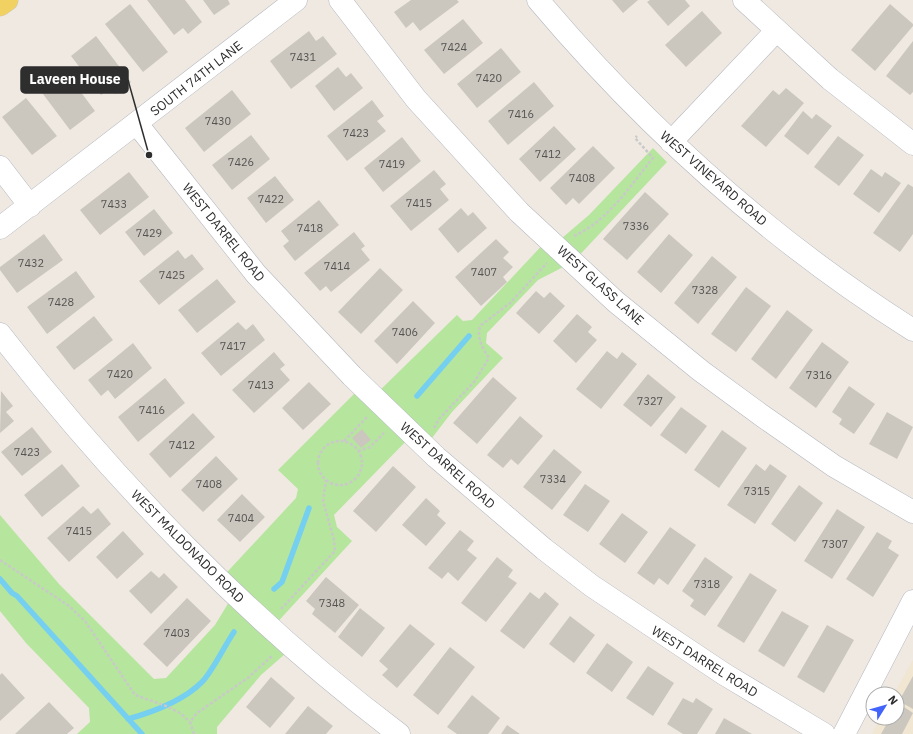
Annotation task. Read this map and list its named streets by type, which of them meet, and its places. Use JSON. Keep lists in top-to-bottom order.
{
  "streets": {
    "street": [
      "SOUTH 74TH LANE",
      "WEST VINEYARD ROAD",
      "WEST DARREL ROAD",
      "WEST GLASS LANE",
      "WEST MALDONADO ROAD"
    ]
  },
  "crossings": [
    ["SOUTH 74TH LANE", "WEST DARREL ROAD"]
  ],
  "places": ["Laveen House"],
  "house_numbers": [
    "7424",
    "7431",
    "7420",
    "7416",
    "7430",
    "7423",
    "7412",
    "7426",
    "7419",
    "7408",
    "7422",
    "7415",
    "7433",
    "7336",
    "7418",
    "7429",
    "7432",
    "7414",
    "7407",
    "7425",
    "7328",
    "7428",
    "7406",
    "7417",
    "7420",
    "7316",
    "7413",
    "7327",
    "7416",
    "7412",
    "7423",
    "7334",
    "7408",
    "7315",
    "7404",
    "7415",
    "7307",
    "7318",
    "7348",
    "7403"
  ],
  "north": "top right"
}
